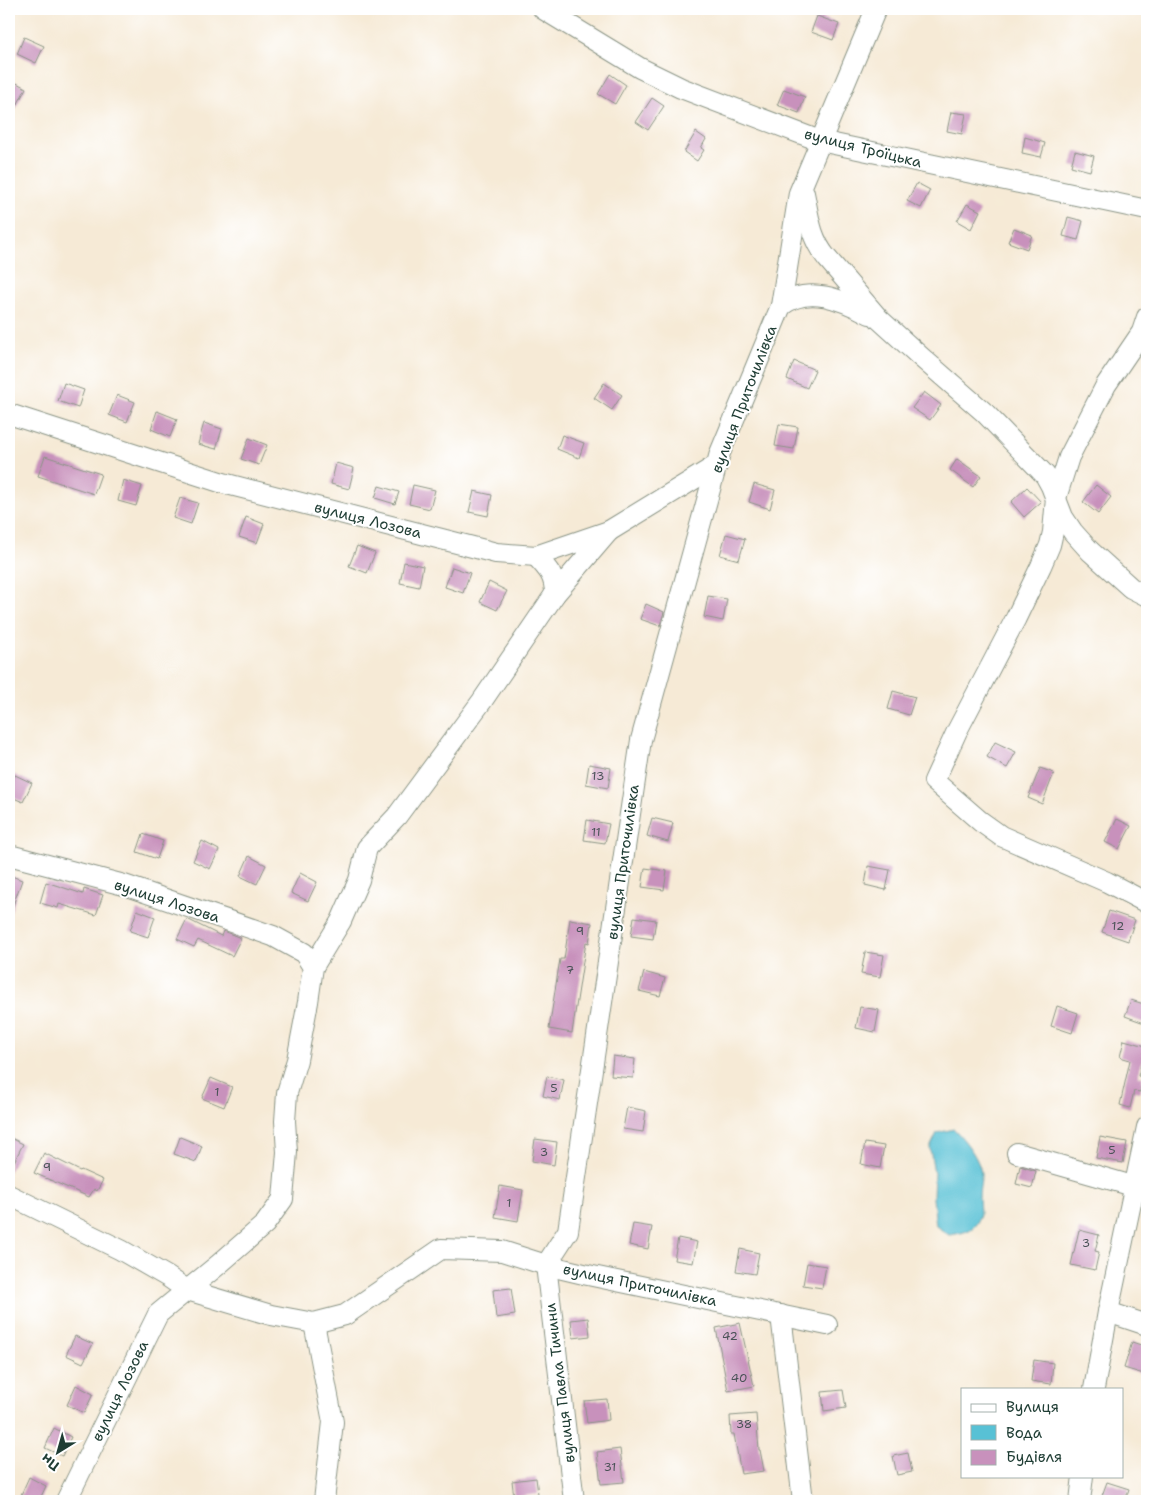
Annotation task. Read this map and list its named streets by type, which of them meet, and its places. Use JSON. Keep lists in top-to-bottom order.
{
  "streets": {
    "street": [
      "вулиця Троїцька",
      "вулиця Приточилівка",
      "вулиця Лозова",
      "вулиця Павла Тичини"
    ]
  },
  "crossings": [
    ["вулиця Троїцька", "вулиця Приточилівка"],
    ["вулиця Приточилівка", "вулиця Лозова"],
    ["вулиця Приточилівка", "вулиця Павла Тичини"]
  ],
  "house_numbers": [
    "13",
    "11",
    "12",
    "9",
    "7",
    "5",
    "1",
    "5",
    "3",
    "9",
    "1",
    "3",
    "42",
    "40",
    "38",
    "31"
  ],
  "legend": ["Вулиця", "Вода", "Будівля"],
  "north": "bottom left"
}
